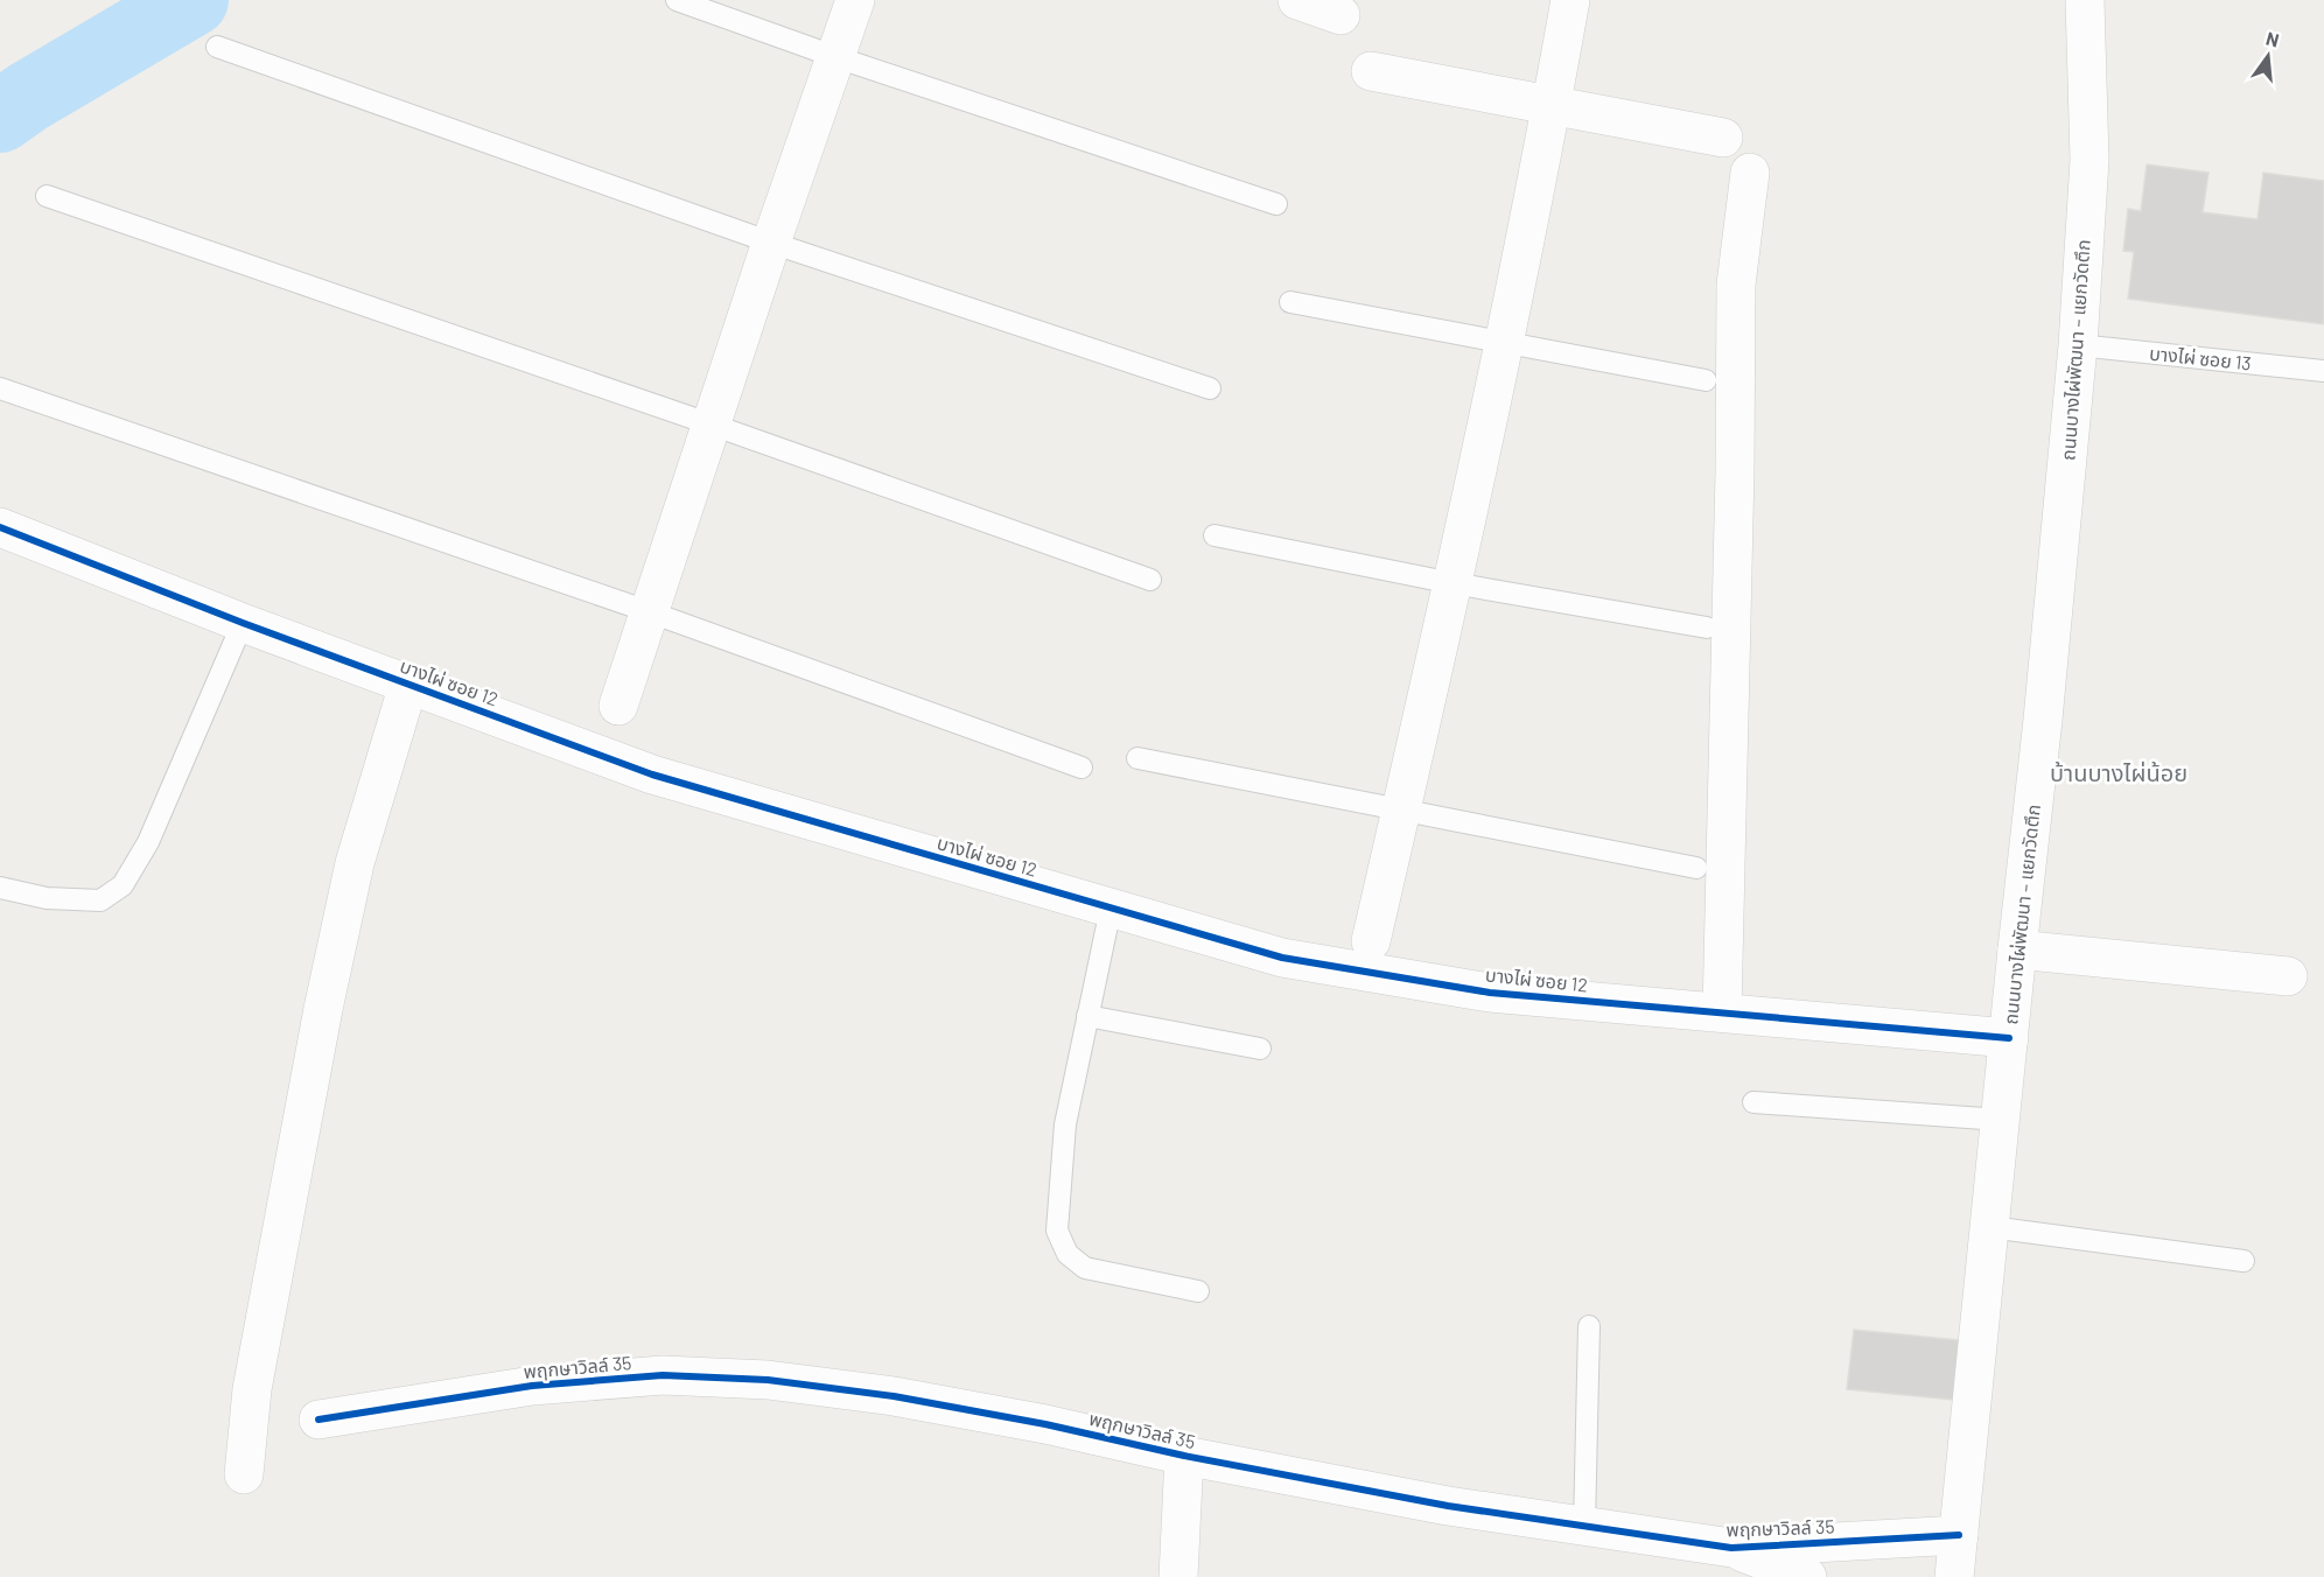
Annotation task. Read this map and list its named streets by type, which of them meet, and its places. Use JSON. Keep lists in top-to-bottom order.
{
  "streets": {
    "street": ["ถนนบางไผ่พัฒนา – แยกวัดตึก", "บางไผ่ ซอย 12", "พฤกษาวิลล์ 35"],
    "lane": ["บางไผ่ ซอย 13"]
  },
  "crossings": [
    ["ถนนบางไผ่พัฒนา – แยกวัดตึก", "บางไผ่ ซอย 13"],
    ["ถนนบางไผ่พัฒนา – แยกวัดตึก", "บางไผ่ ซอย 12"],
    ["ถนนบางไผ่พัฒนา – แยกวัดตึก", "พฤกษาวิลล์ 35"]
  ],
  "districts": ["บ้านบางไผ่น้อย"],
  "north": "top"
}
